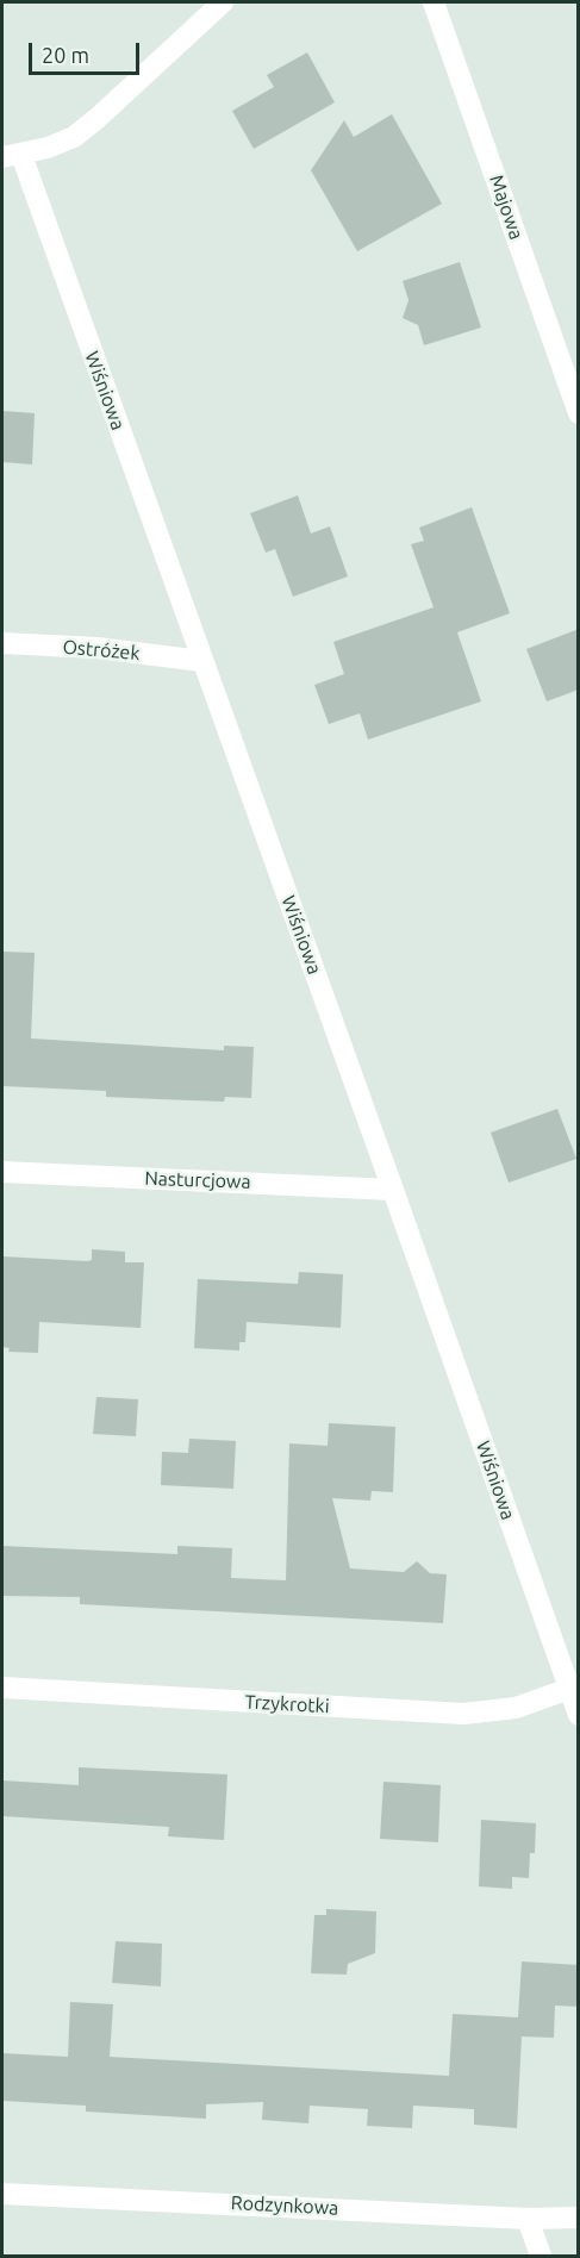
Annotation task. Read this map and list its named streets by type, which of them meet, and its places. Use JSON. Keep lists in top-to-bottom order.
{
  "streets": {
    "street": [
      "Majowa",
      "Wiśniowa",
      "Ostróżek",
      "Nasturcjowa",
      "Trzykrotki",
      "Rodzynkowa"
    ]
  },
  "crossings": [
    ["Wiśniowa", "Ostróżek"],
    ["Wiśniowa", "Nasturcjowa"],
    ["Wiśniowa", "Trzykrotki"]
  ],
  "scale_bar": "20 m"
}
